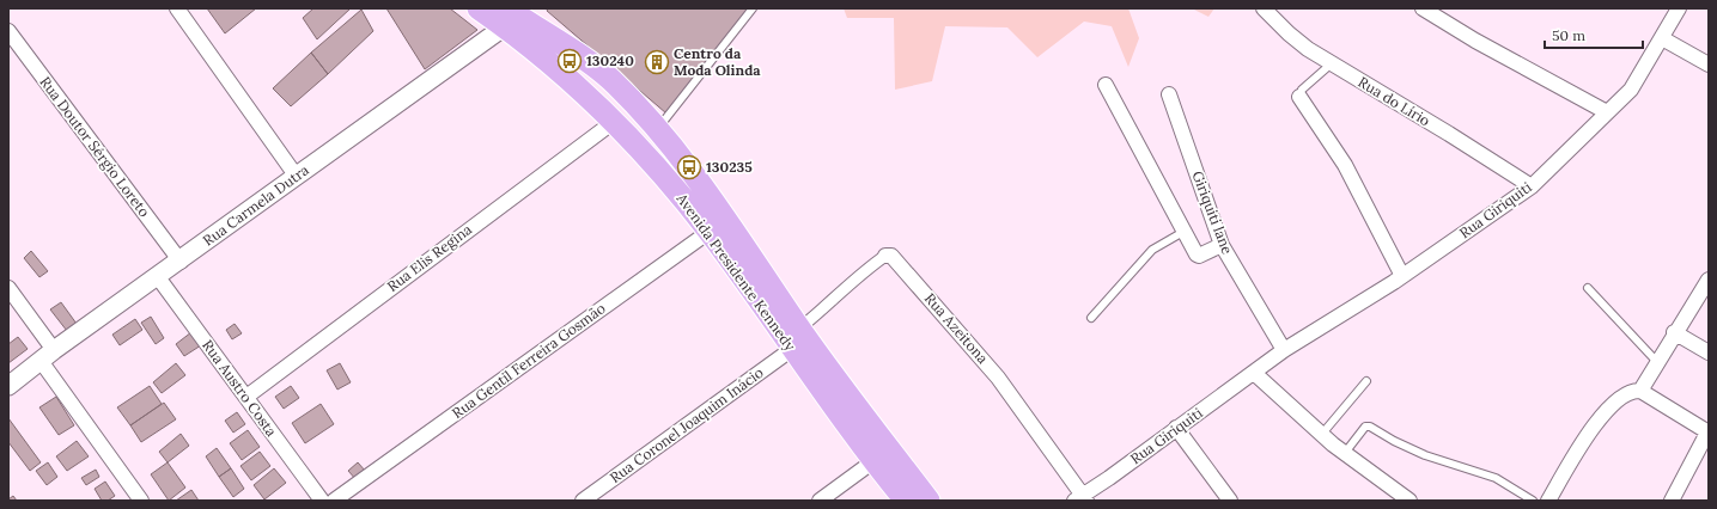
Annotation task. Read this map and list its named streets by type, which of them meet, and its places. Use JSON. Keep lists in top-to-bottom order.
{
  "streets": {
    "main road": ["Avenida Presidente Kennedy"],
    "street": [
      "Rua do Lírio",
      "Rua Doutor Sérgio Loreto",
      "Rua Carmela Dutra",
      "Rua Giriquiti",
      "Giriquiti lane",
      "Rua Elis Regina",
      "Rua Azeitona",
      "Rua Gentil Ferreira Gosmão",
      "Rua Austro Costa",
      "Rua Coronel Joaquim Inácio"
    ]
  },
  "crossings": [
    ["Rua do Lírio", "Rua Giriquiti"],
    ["Rua Doutor Sérgio Loreto", "Rua Carmela Dutra"],
    ["Rua Carmela Dutra", "Avenida Presidente Kennedy"],
    ["Rua Carmela Dutra", "Rua Austro Costa"],
    ["Rua Giriquiti", "Giriquiti lane"],
    ["Rua Giriquiti", "Rua Azeitona"],
    ["Rua Elis Regina", "Avenida Presidente Kennedy"],
    ["Rua Elis Regina", "Rua Austro Costa"],
    ["Avenida Presidente Kennedy", "Rua Azeitona"],
    ["Avenida Presidente Kennedy", "Rua Gentil Ferreira Gosmão"],
    ["Avenida Presidente Kennedy", "Rua Coronel Joaquim Inácio"],
    ["Rua Azeitona", "Rua Coronel Joaquim Inácio"]
  ],
  "places": {
    "bus stop": ["130240", "130235"],
    "building": ["Centro da Moda Olinda"]
  },
  "scale_bar": "50 m"
}
